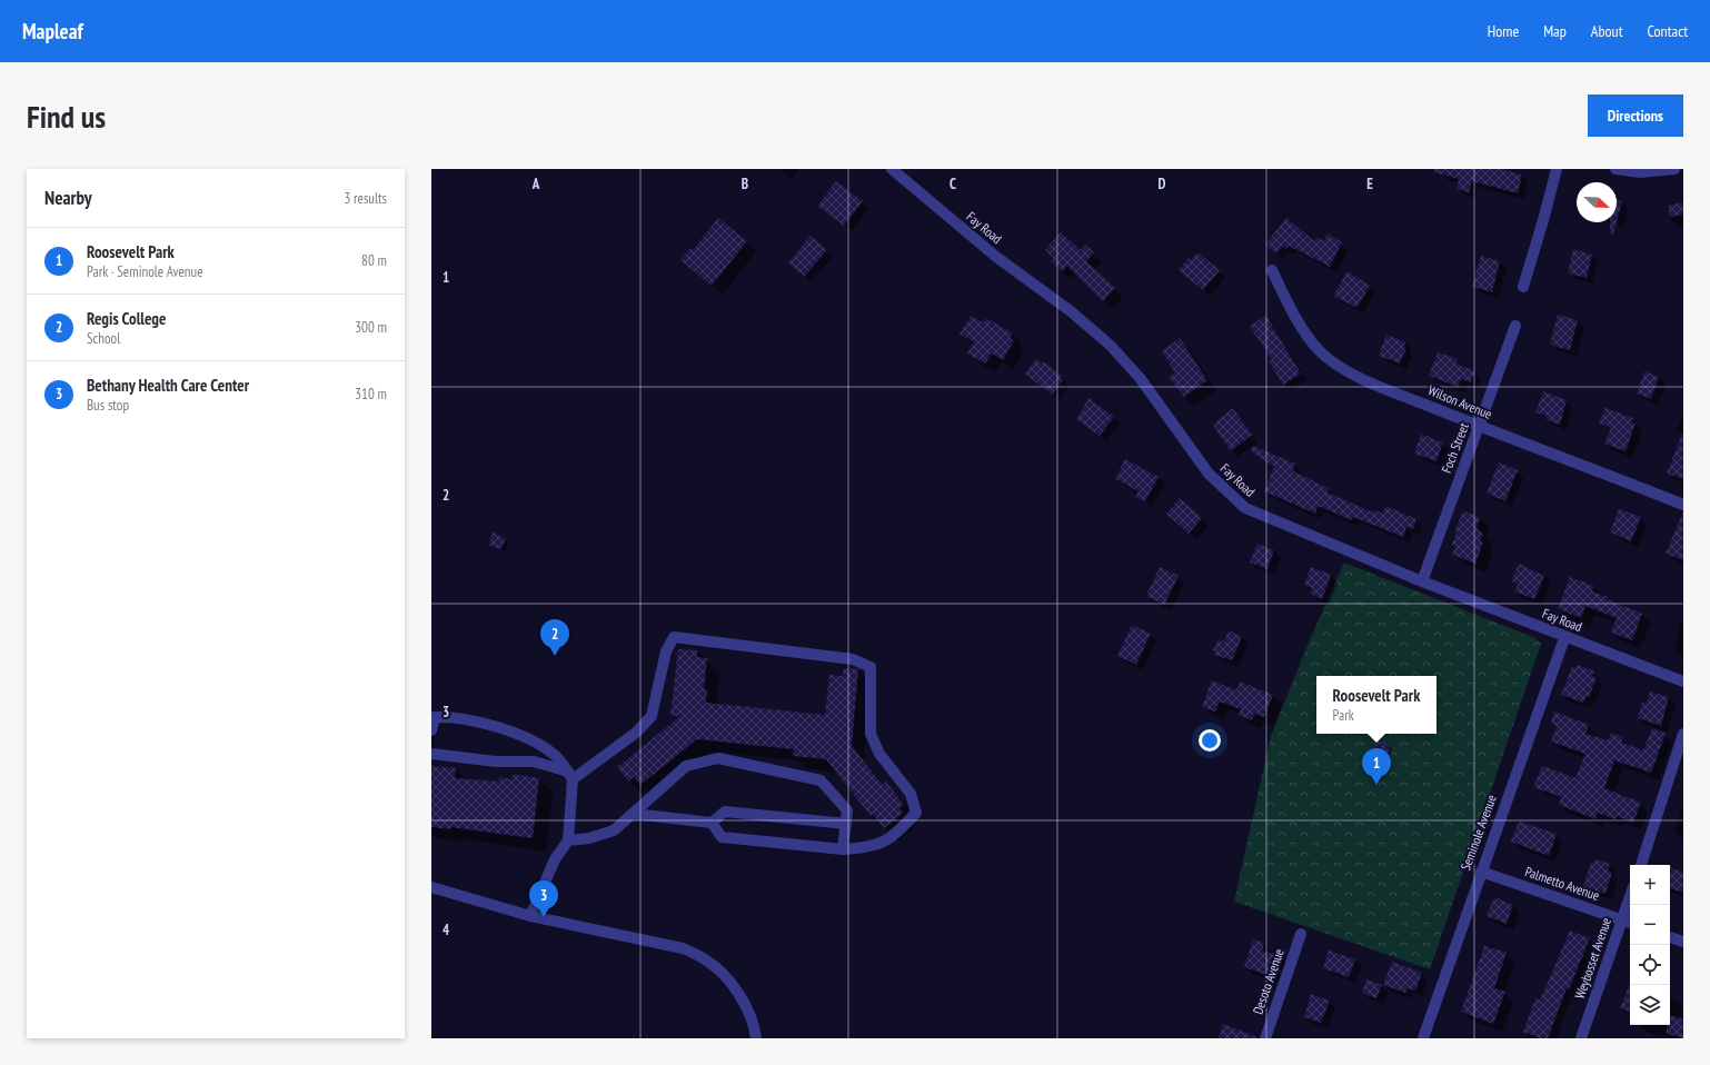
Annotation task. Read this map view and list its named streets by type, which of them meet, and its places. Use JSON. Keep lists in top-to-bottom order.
{
  "streets": {
    "street": [
      "Fay Road",
      "Wilson Avenue",
      "Foch Street",
      "Seminole Avenue",
      "Palmetto Avenue",
      "Weybosset Avenue",
      "Desoto Avenue"
    ]
  },
  "crossings": [
    ["Fay Road", "Foch Street"],
    ["Fay Road", "Seminole Avenue"],
    ["Wilson Avenue", "Foch Street"],
    ["Seminole Avenue", "Palmetto Avenue"],
    ["Palmetto Avenue", "Weybosset Avenue"]
  ],
  "north": "bottom right",
  "page": {
    "header": "Mapleaf",
    "nav": [
      "Home",
      "Map",
      "About",
      "Contact"
    ],
    "buttons": "Directions",
    "title": "Find us",
    "heading": ["Nearby", "3 results"],
    "list": [
      {
        "mark": "1",
        "name": "Roosevelt Park",
        "note": "Park · Seminole Avenue",
        "value": "80 m"
      },
      {
        "mark": "2",
        "name": "Regis College",
        "note": "School",
        "value": "300 m"
      },
      {
        "mark": "3",
        "name": "Bethany Health Care Center",
        "note": "Bus stop",
        "value": "310 m"
      }
    ],
    "pins": ["2", "1", "3"],
    "popup": ["Roosevelt Park", "Park"],
    "map_buttons": ["+", "−"]
  },
  "grid": {
    "columns": [
      "A",
      "B",
      "C",
      "D",
      "E"
    ],
    "rows": [
      "1",
      "2",
      "3",
      "4"
    ]
  }
}
